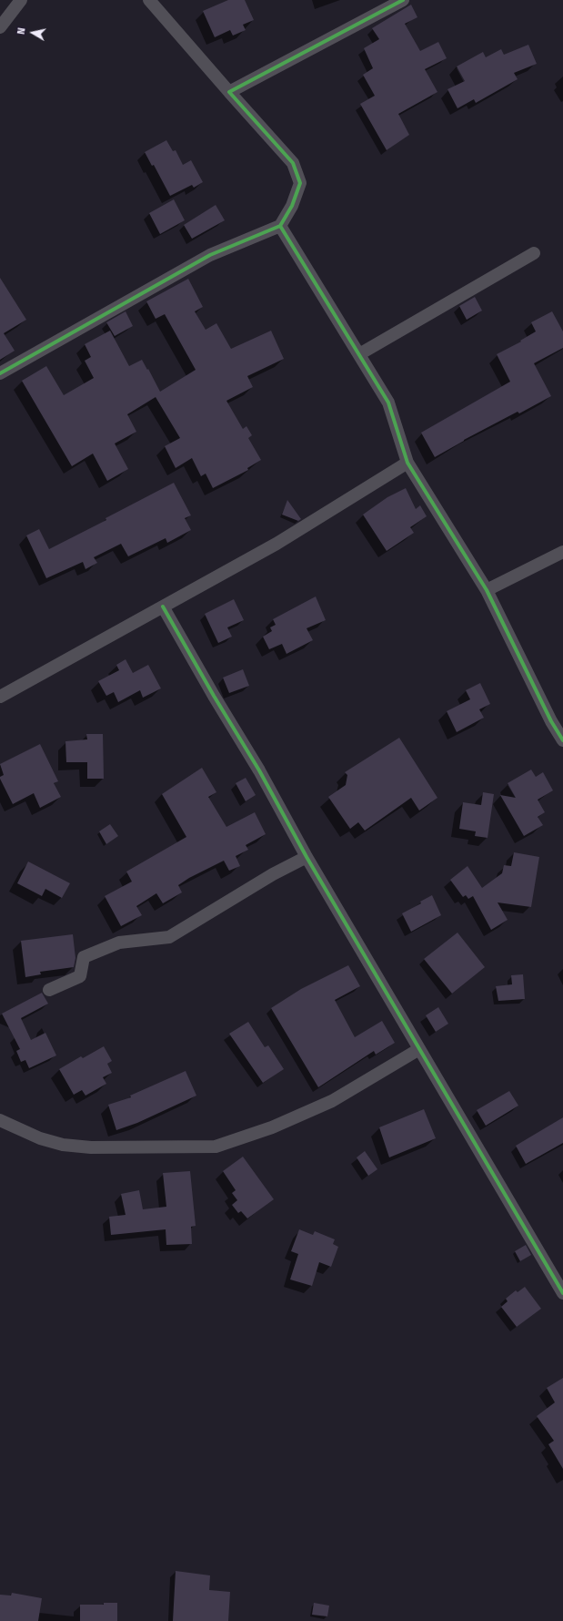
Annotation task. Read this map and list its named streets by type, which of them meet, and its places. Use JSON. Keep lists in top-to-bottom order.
{
  "north": "left"
}
